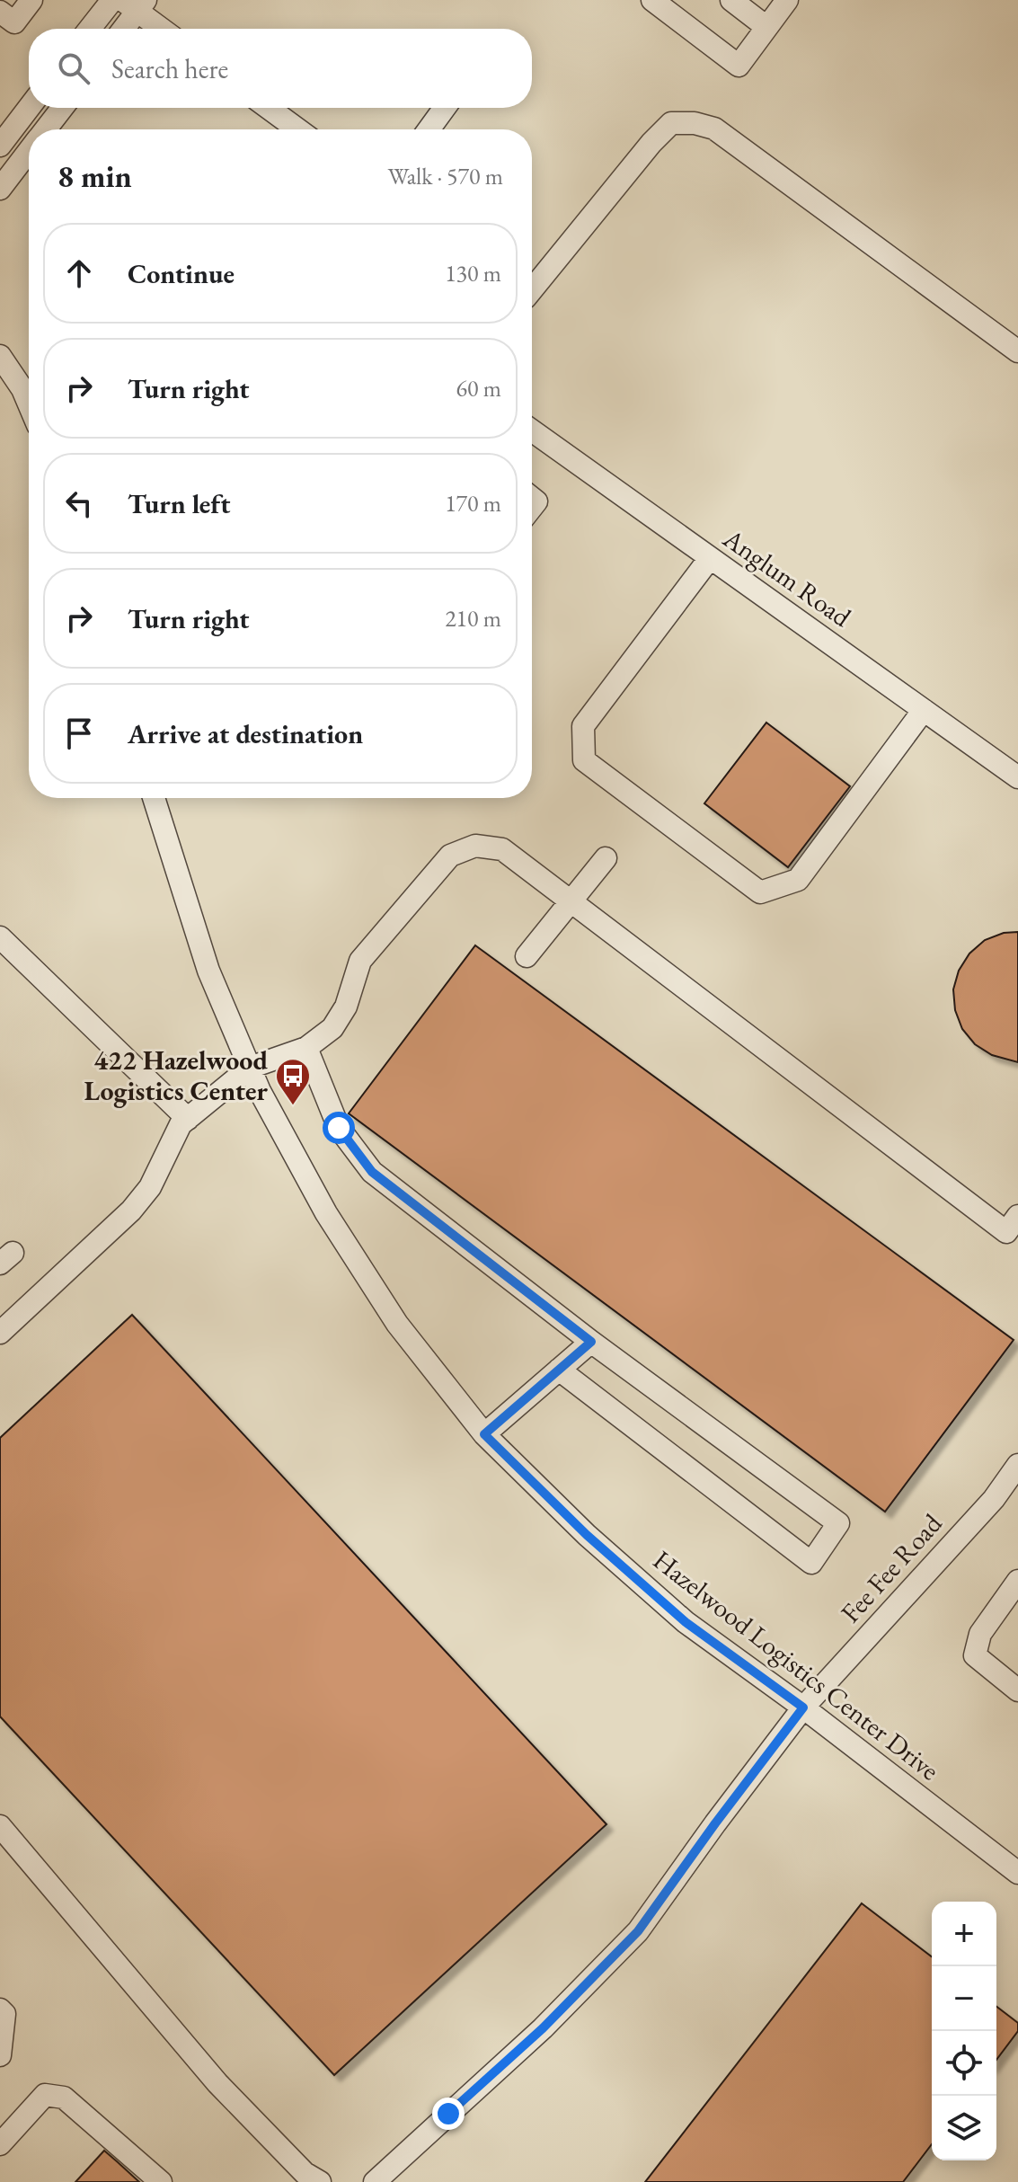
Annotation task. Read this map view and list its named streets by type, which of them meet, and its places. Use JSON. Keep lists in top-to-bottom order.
{
  "streets": {
    "street": ["Anglum Road", "Fee Fee Road", "Hazelwood Logistics Center Drive"]
  },
  "crossings": [
    ["Fee Fee Road", "Hazelwood Logistics Center Drive"]
  ],
  "places": {
    "bus stop": ["422 Hazelwood Logistics Center"]
  },
  "page": {
    "search": "Search here",
    "heading": ["8 min", "Walk · 570 m"],
    "list": [
      ["Continue", "130 m"],
      ["Turn right", "60 m"],
      ["Turn left", "170 m"],
      ["Turn right", "210 m"],
      "Arrive at destination"
    ],
    "map_buttons": ["+", "−"]
  }
}
